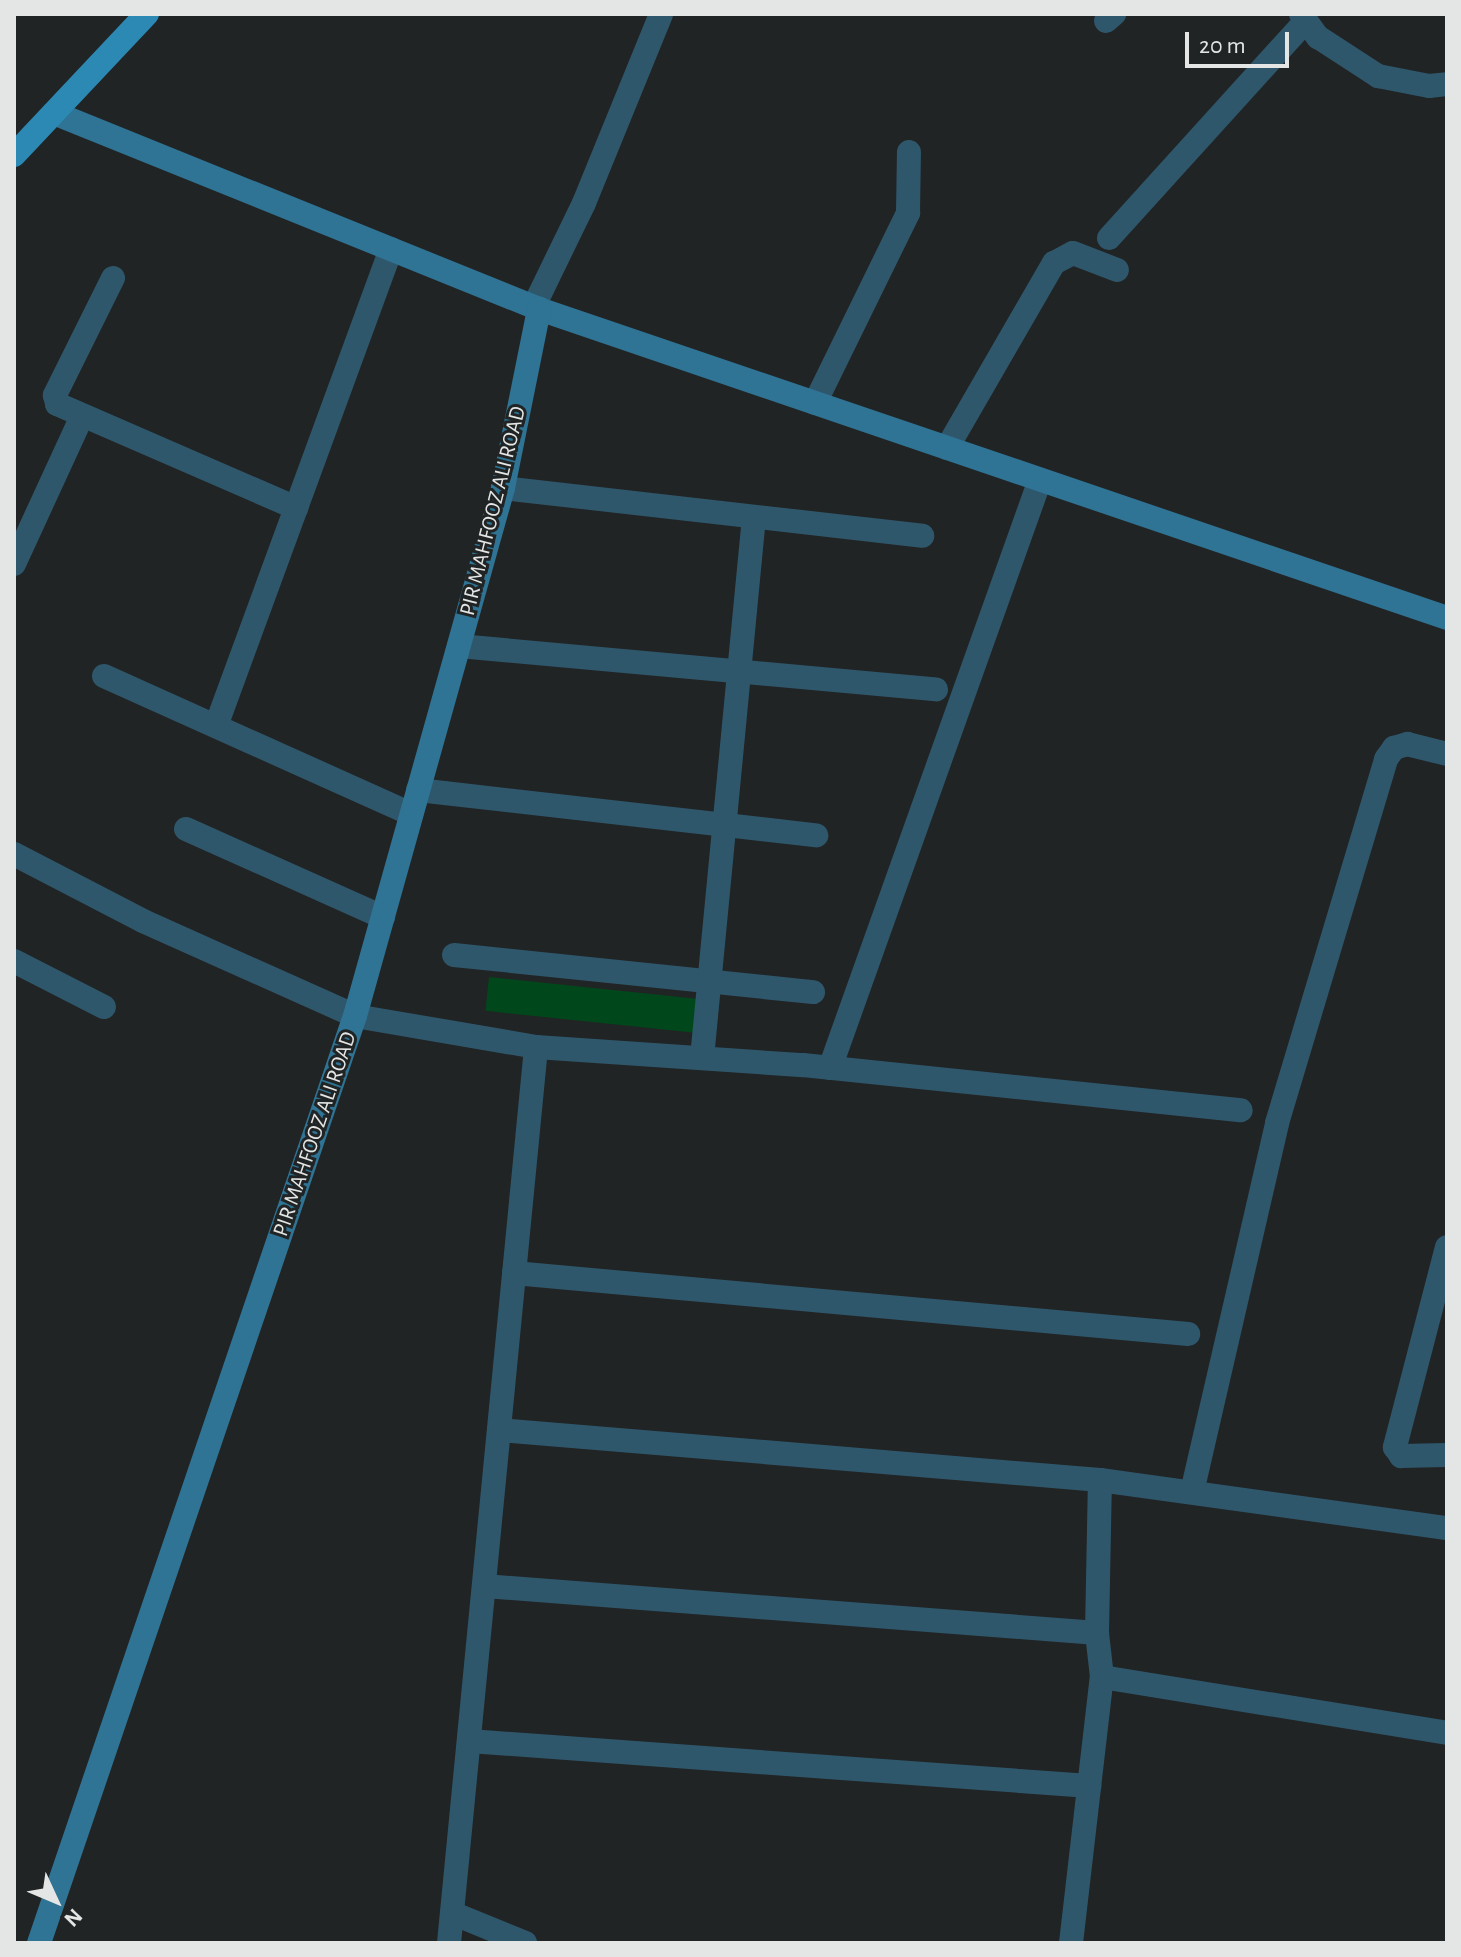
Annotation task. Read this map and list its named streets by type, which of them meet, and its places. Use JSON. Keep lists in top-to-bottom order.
{
  "streets": {
    "street": ["PIR MAHFOOZ ALI ROAD"]
  },
  "scale_bar": "20 m",
  "north": "bottom right"
}
